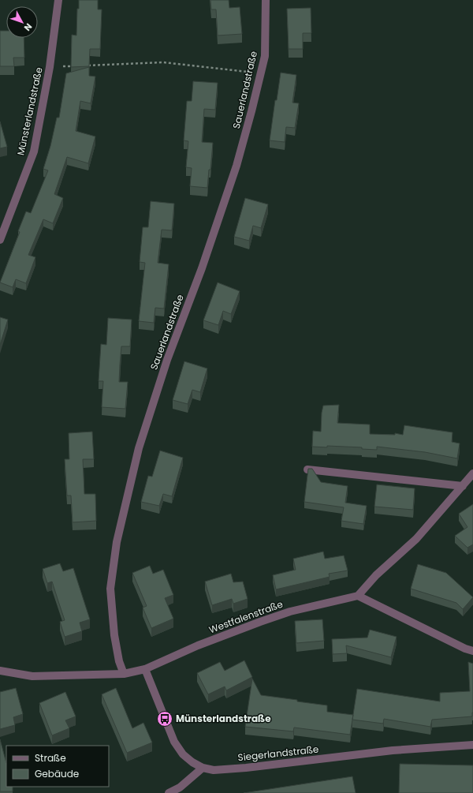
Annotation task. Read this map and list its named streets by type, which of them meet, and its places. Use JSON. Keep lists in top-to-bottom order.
{
  "streets": {
    "street": [
      "Sauerlandstraße",
      "Münsterlandstraße",
      "Westfalenstraße",
      "Siegerlandstraße"
    ]
  },
  "crossings": [
    ["Westfalenstraße", "Siegerlandstraße"]
  ],
  "places": {
    "bus stop": ["Münsterlandstraße"]
  },
  "legend": ["Straße", "Gebäude"],
  "north": "bottom right"
}
